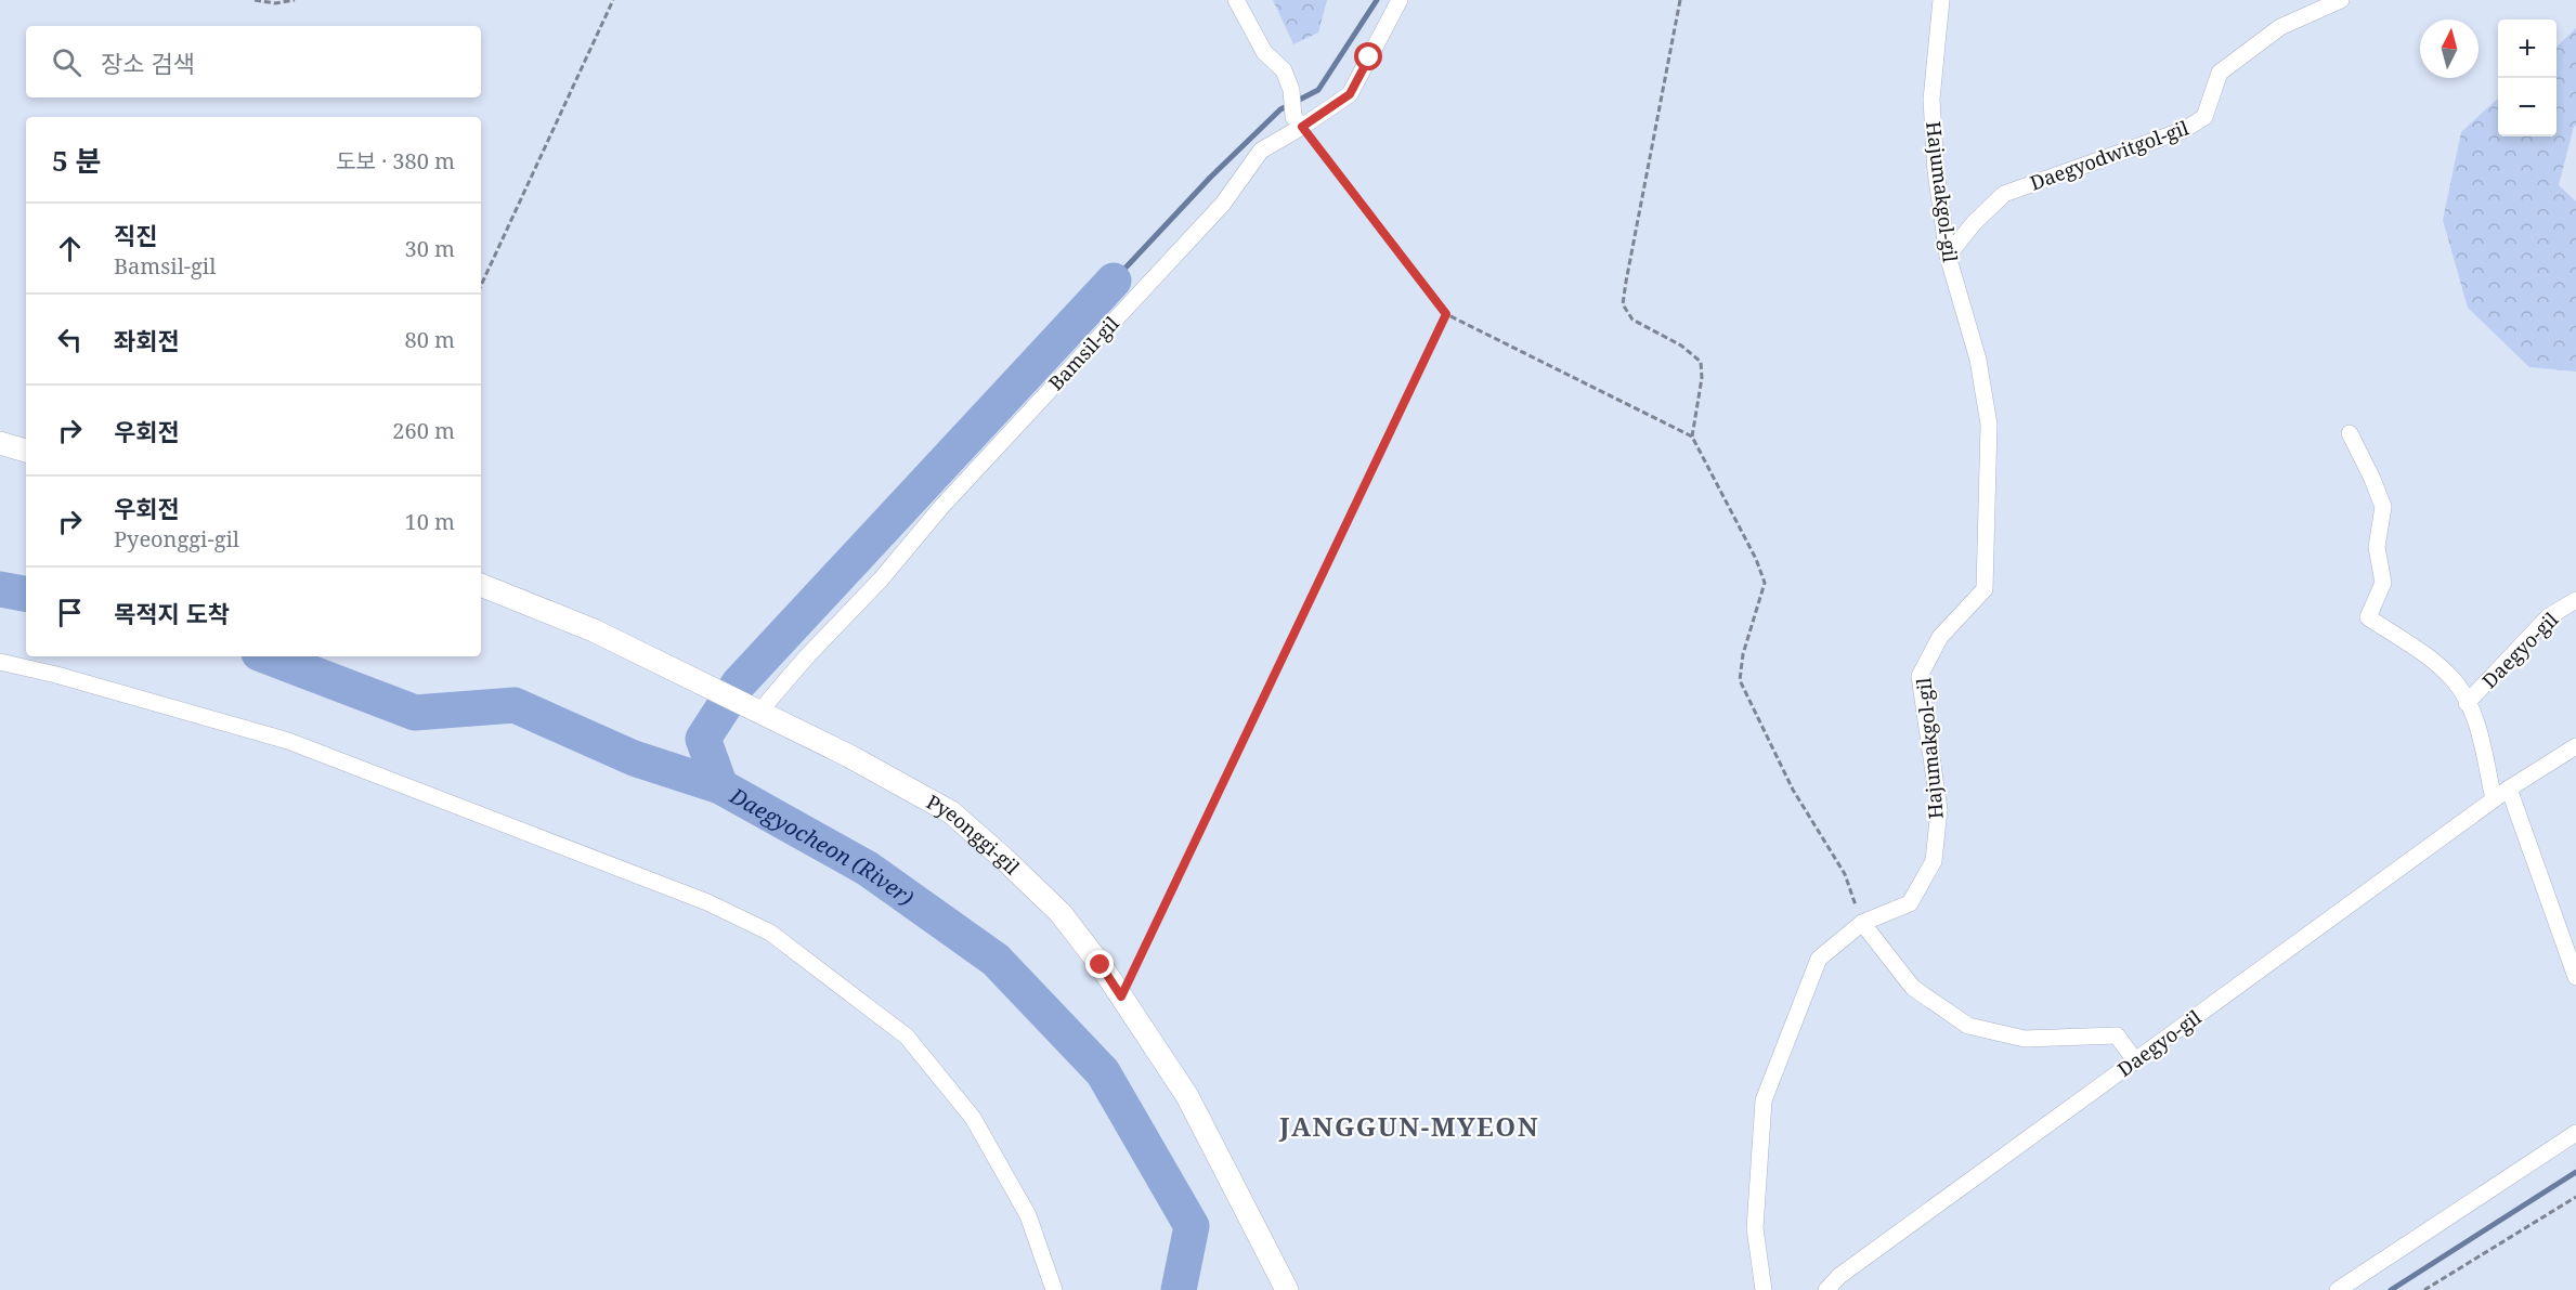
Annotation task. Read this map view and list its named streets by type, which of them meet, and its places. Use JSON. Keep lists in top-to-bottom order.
{
  "streets": {
    "main road": ["Pyeonggi-gil"],
    "street": [
      "Daegyodwitgol-gil",
      "Hajumakgol-gil",
      "Bamsil-gil",
      "Daegyo-gil"
    ]
  },
  "crossings": [
    ["Daegyodwitgol-gil", "Hajumakgol-gil"],
    ["Bamsil-gil", "Pyeonggi-gil"]
  ],
  "districts": ["JANGGUN-MYEON"],
  "water": ["Daegyocheon (River)"],
  "north": "top",
  "page": {
    "map_buttons": ["+", "−"],
    "search": "장소 검색",
    "heading": ["5 분", "도보 · 380 m"],
    "list": [
      ["직진", "Bamsil-gil", "30 m"],
      ["좌회전", "80 m"],
      ["우회전", "260 m"],
      ["우회전", "Pyeonggi-gil", "10 m"],
      "목적지 도착"
    ]
  }
}
